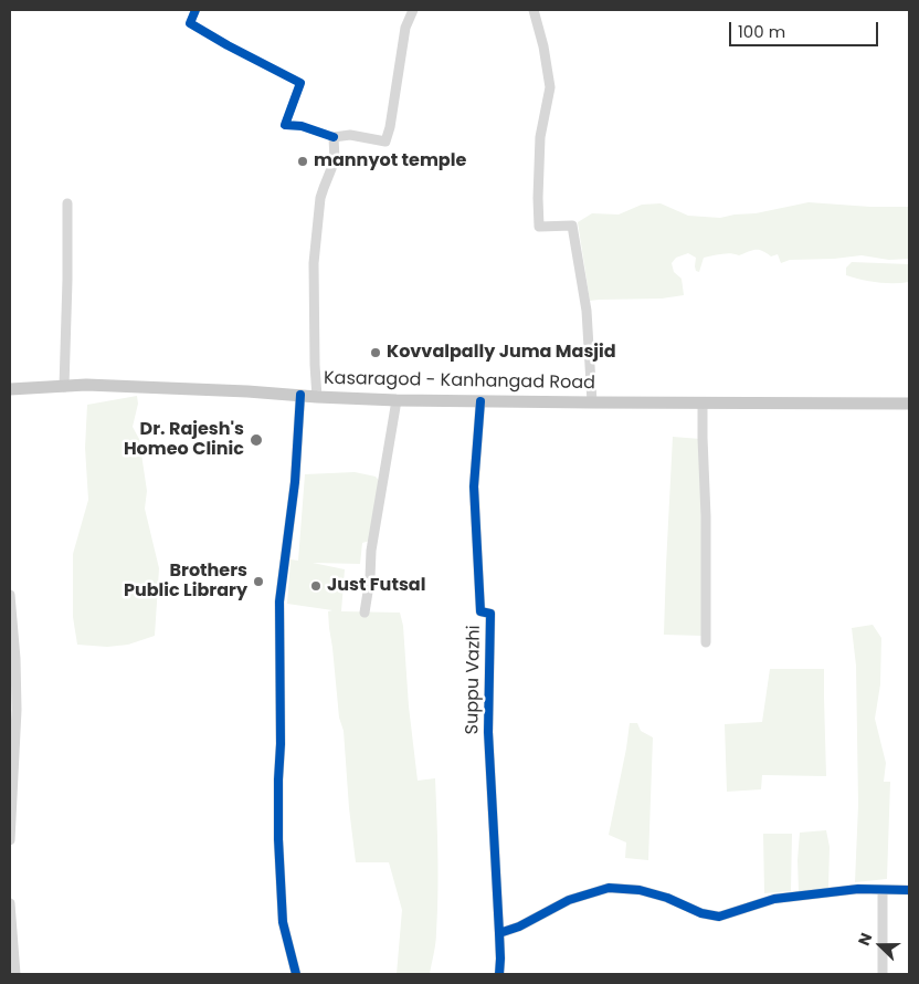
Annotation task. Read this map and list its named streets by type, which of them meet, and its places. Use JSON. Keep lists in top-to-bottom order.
{
  "streets": {
    "main road": ["Kasaragod - Kanhangad Road"],
    "street": ["Suppu Vazhi"]
  },
  "crossings": [
    ["Kasaragod - Kanhangad Road", "Suppu Vazhi"]
  ],
  "places": [
    "mannyot temple",
    "Kovvalpally Juma Masjid",
    "Dr. Rajesh's Homeo Clinic",
    "Brothers Public Library",
    "Just Futsal"
  ],
  "scale_bar": "100 m",
  "north": "left"
}
